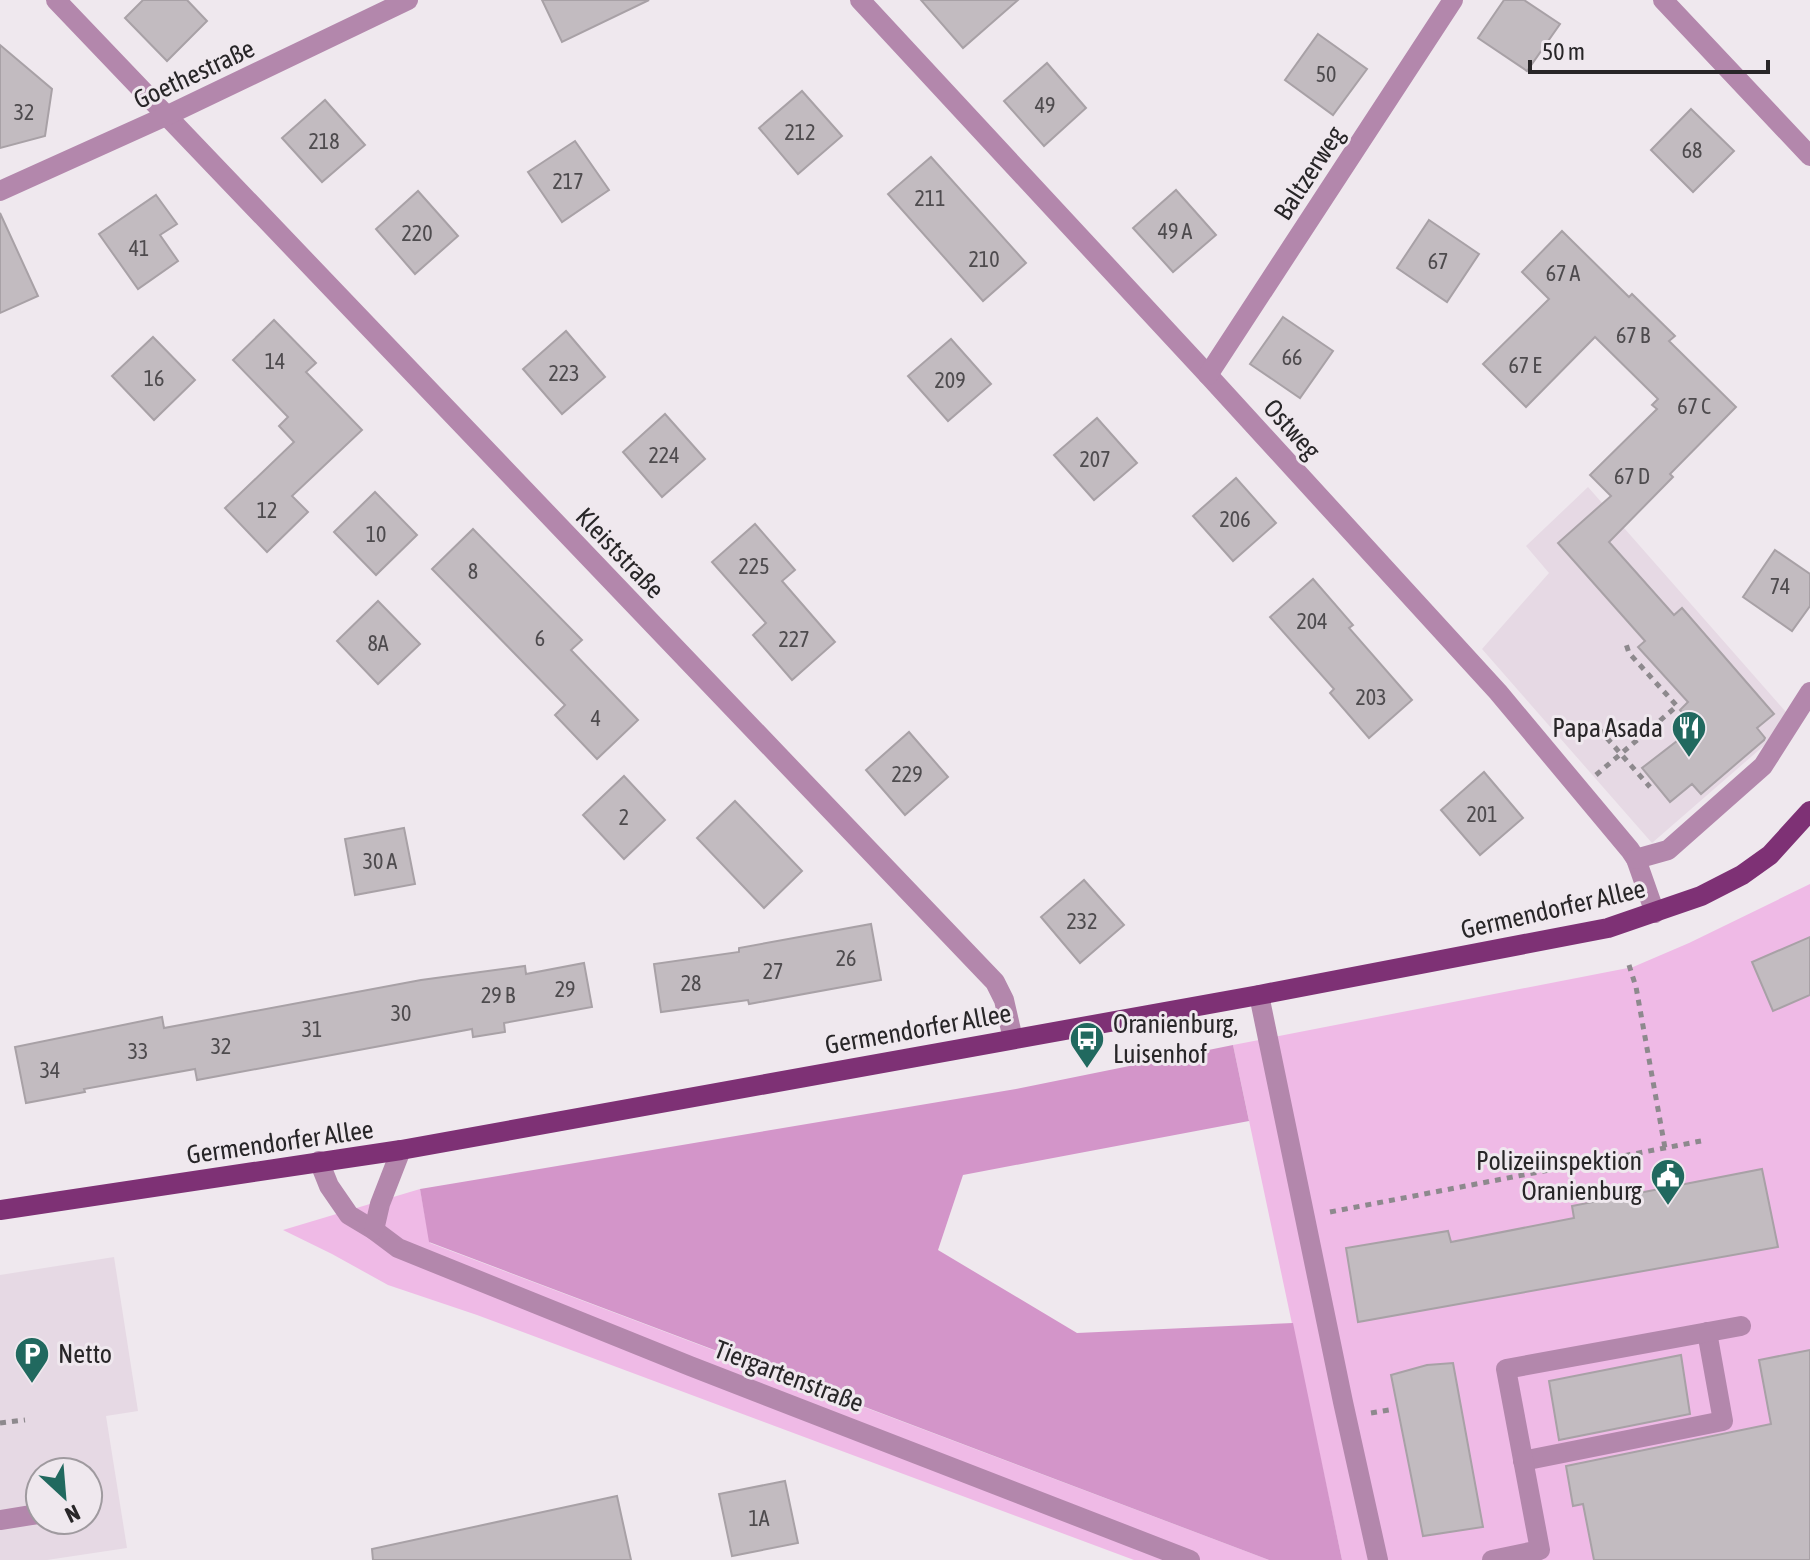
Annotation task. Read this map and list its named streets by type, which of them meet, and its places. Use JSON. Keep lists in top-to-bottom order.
{
  "streets": {
    "main road": ["Germendorfer Allee"],
    "street": [
      "Goethestraße",
      "Baltzerweg",
      "Ostweg",
      "Kleiststraße",
      "Tiergartenstraße"
    ]
  },
  "crossings": [
    ["Goethestraße", "Kleiststraße"],
    ["Baltzerweg", "Ostweg"],
    ["Ostweg", "Germendorfer Allee"],
    ["Kleiststraße", "Germendorfer Allee"],
    ["Germendorfer Allee", "Tiergartenstraße"]
  ],
  "places": {
    "restaurant": ["Papa Asada"],
    "bus stop": ["Oranienburg, Luisenhof"],
    "public building": ["Polizeiinspektion Oranienburg"],
    "parking": ["Netto"]
  },
  "house_numbers": [
    "50",
    "49",
    "32",
    "212",
    "218",
    "68",
    "217",
    "211",
    "49 A",
    "220",
    "41",
    "210",
    "67",
    "67 A",
    "67 B",
    "66",
    "14",
    "67 E",
    "223",
    "16",
    "209",
    "67 C",
    "224",
    "207",
    "67 D",
    "12",
    "206",
    "10",
    "225",
    "8",
    "74",
    "204",
    "6",
    "227",
    "8A",
    "203",
    "4",
    "229",
    "201",
    "2",
    "30 A",
    "232",
    "26",
    "27",
    "28",
    "29",
    "29 B",
    "30",
    "31",
    "32",
    "33",
    "34",
    "1A"
  ],
  "scale_bar": "50 m",
  "north": "bottom right"
}
